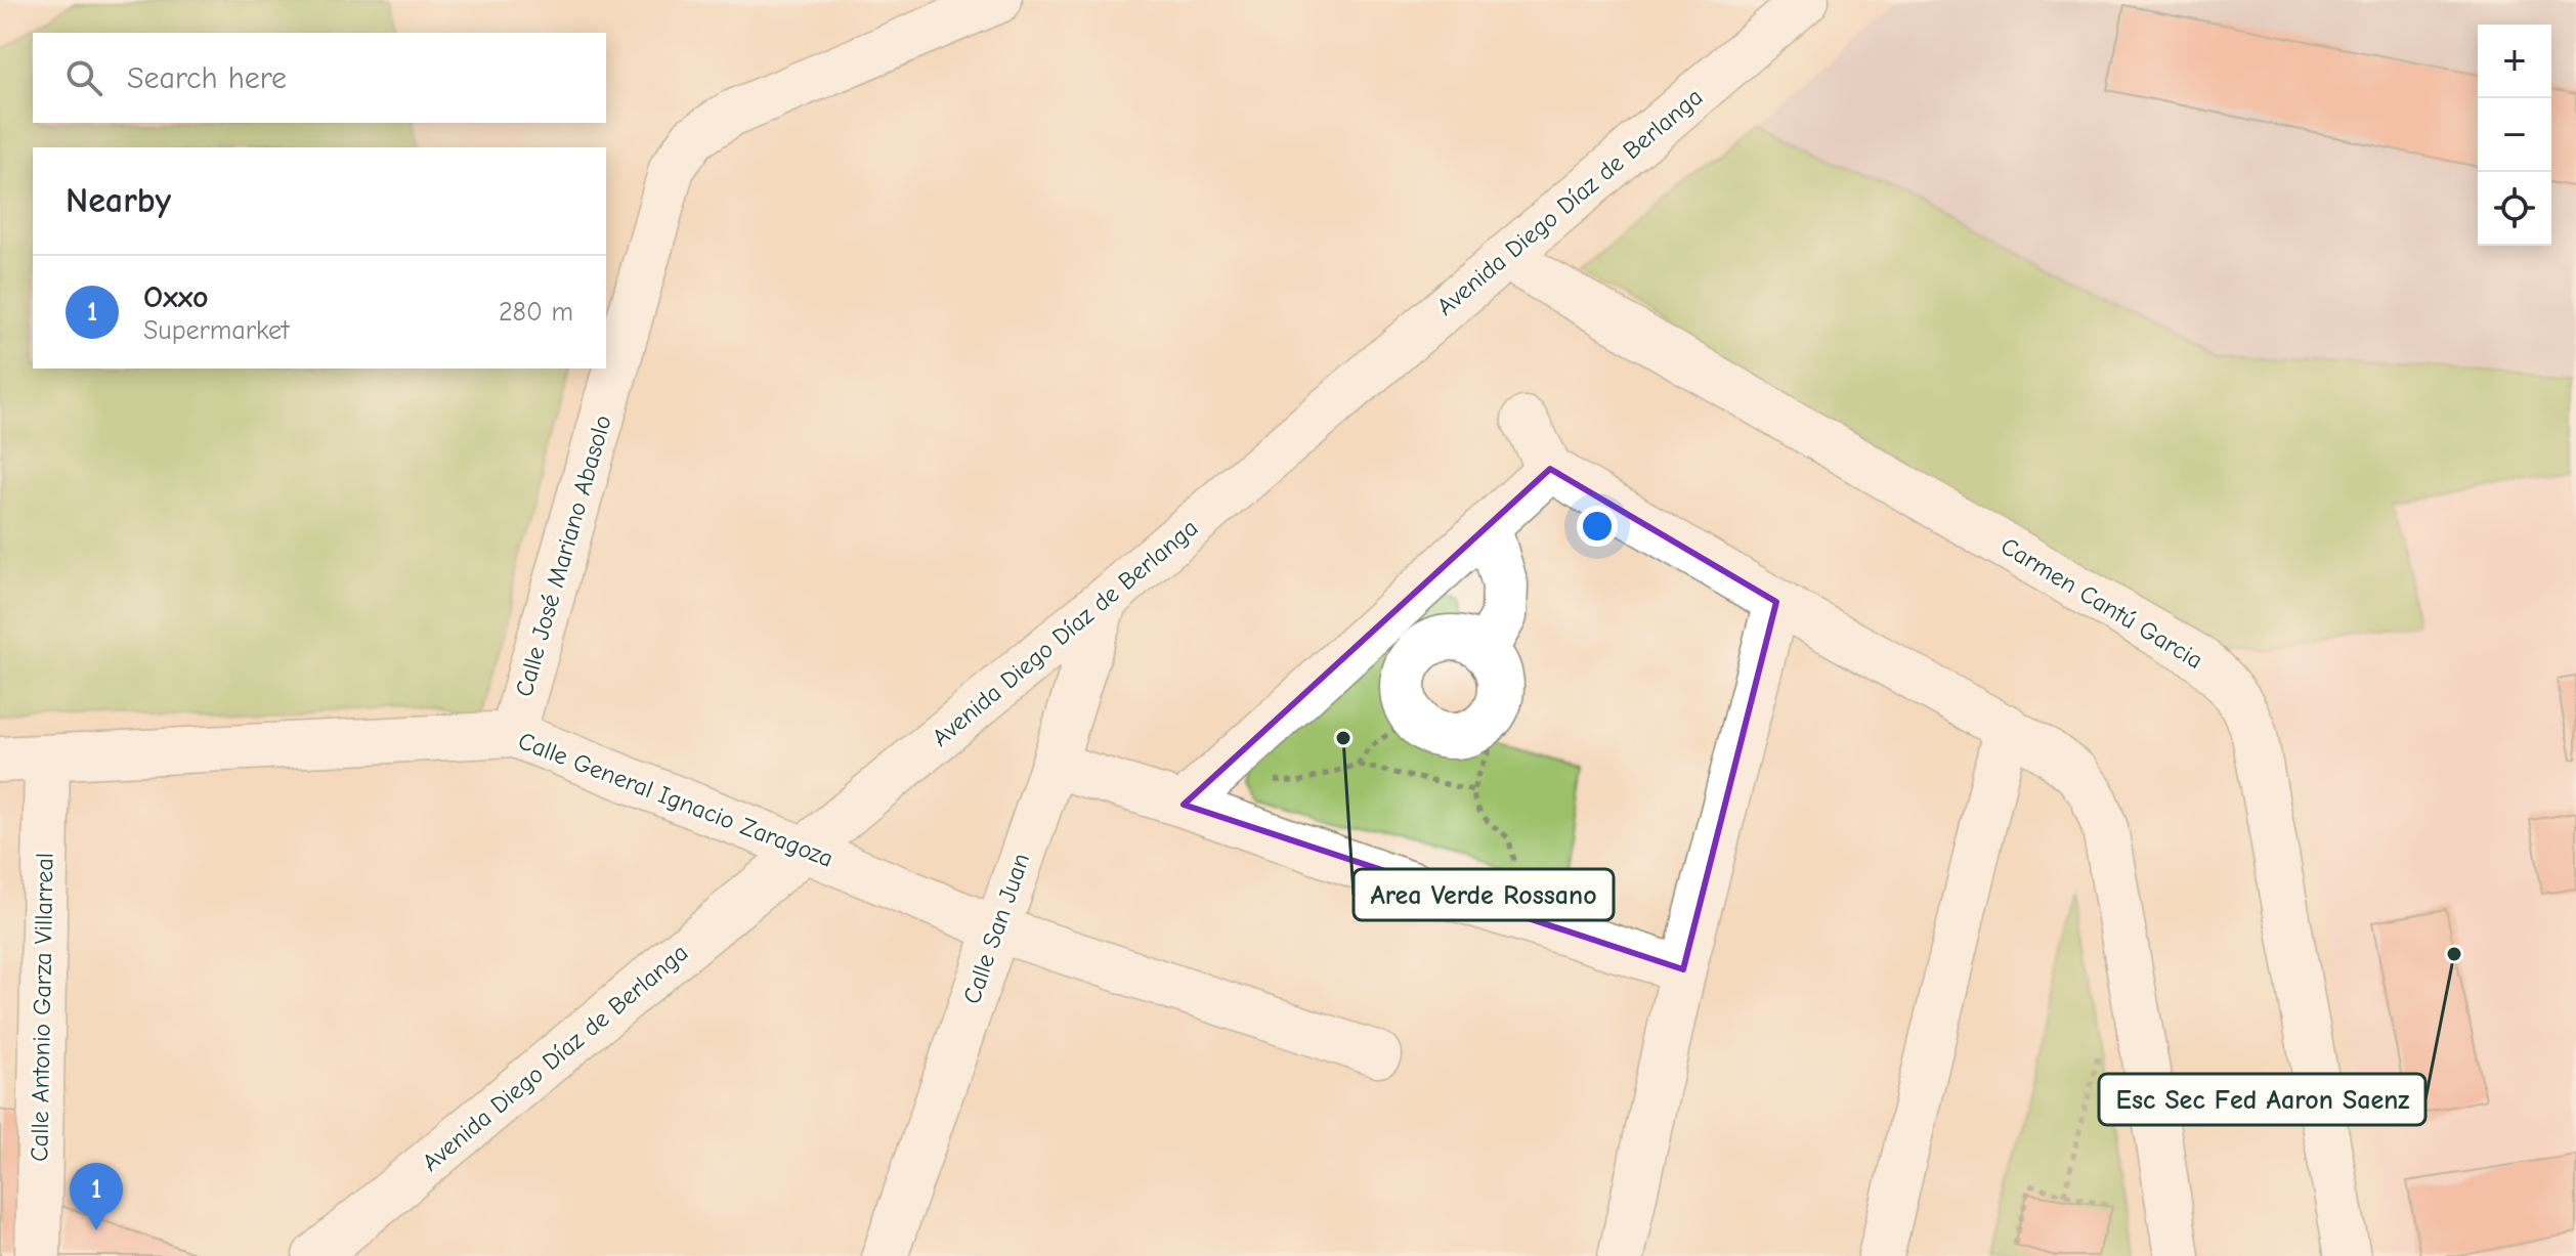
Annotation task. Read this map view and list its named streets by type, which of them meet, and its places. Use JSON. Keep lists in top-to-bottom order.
{
  "streets": {
    "street": [
      "Avenida Diego Díaz de Berlanga",
      "Calle José Mariano Abasolo",
      "Carmen Cantú Garcia",
      "Calle General Ignacio Zaragoza",
      "Calle San Juan",
      "Calle Antonio Garza Villarreal"
    ]
  },
  "crossings": [
    ["Avenida Diego Díaz de Berlanga", "Carmen Cantú Garcia"],
    ["Avenida Diego Díaz de Berlanga", "Calle General Ignacio Zaragoza"],
    ["Avenida Diego Díaz de Berlanga", "Calle San Juan"],
    ["Calle José Mariano Abasolo", "Calle General Ignacio Zaragoza"],
    ["Calle General Ignacio Zaragoza", "Calle San Juan"],
    ["Calle General Ignacio Zaragoza", "Calle Antonio Garza Villarreal"]
  ],
  "places": ["Area Verde Rossano", "Esc Sec Fed Aaron Saenz"],
  "page": {
    "map_buttons": ["+", "−"],
    "search": "Search here",
    "heading": "Nearby",
    "list": [
      {
        "mark": "1",
        "name": "Oxxo",
        "note": "Supermarket",
        "value": "280 m"
      }
    ],
    "pins": "1"
  }
}
